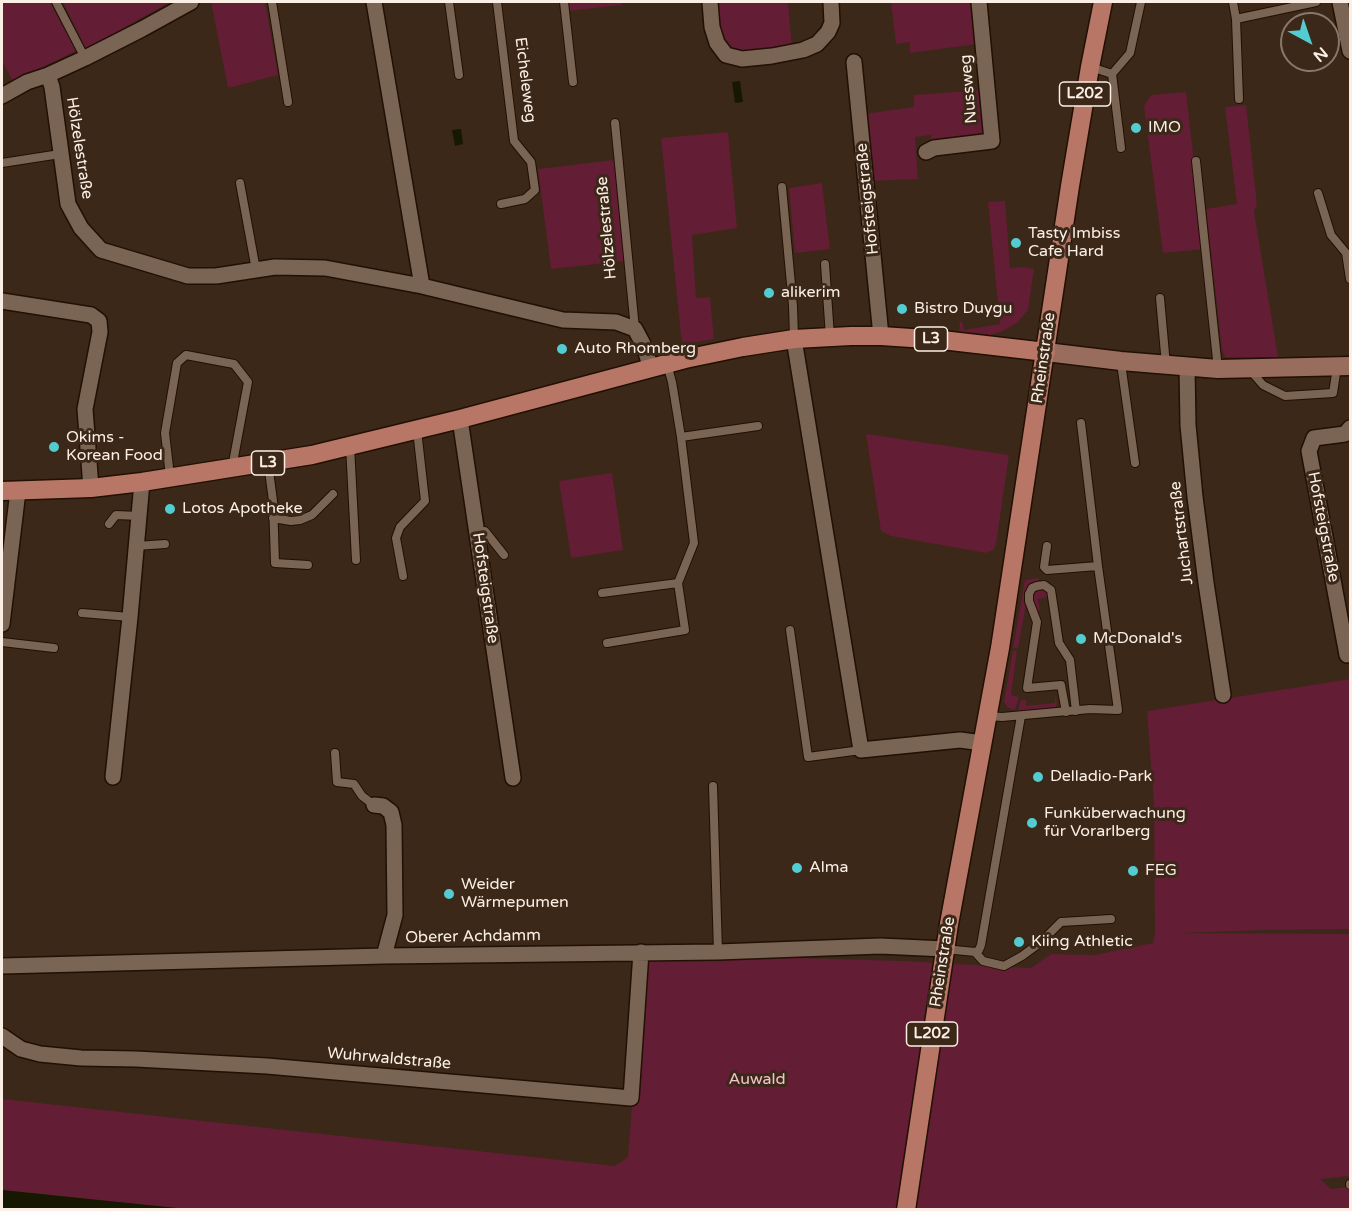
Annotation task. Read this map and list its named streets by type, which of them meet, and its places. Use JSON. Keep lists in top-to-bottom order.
{
  "streets": {
    "main road": ["L202", "L3", "Rheinstraße"],
    "street": [
      "Nussweg",
      "Hölzelestraße",
      "Hofsteigstraße",
      "Juchartstraße",
      "Oberer Achdamm",
      "Wuhrwaldstraße"
    ],
    "lane": ["Eicheleweg"]
  },
  "crossings": [
    ["Hölzelestraße", "L3"],
    ["Hofsteigstraße", "L3"],
    ["L3", "Rheinstraße"],
    ["Rheinstraße", "Oberer Achdamm"],
    ["Oberer Achdamm", "Wuhrwaldstraße"]
  ],
  "parks": ["Auwald"],
  "places": [
    "IMO",
    "Tasty Imbiss Cafe Hard",
    "alikerim",
    "Bistro Duygu",
    "Auto Rhomberg",
    "Okims - Korean Food",
    "Lotos Apotheke",
    "McDonald's",
    "Delladio-Park",
    "Funküberwachung für Vorarlberg",
    "Alma",
    "FEG",
    "Weider Wärmepumen",
    "Kiing Athletic"
  ],
  "north": "bottom right"
}
